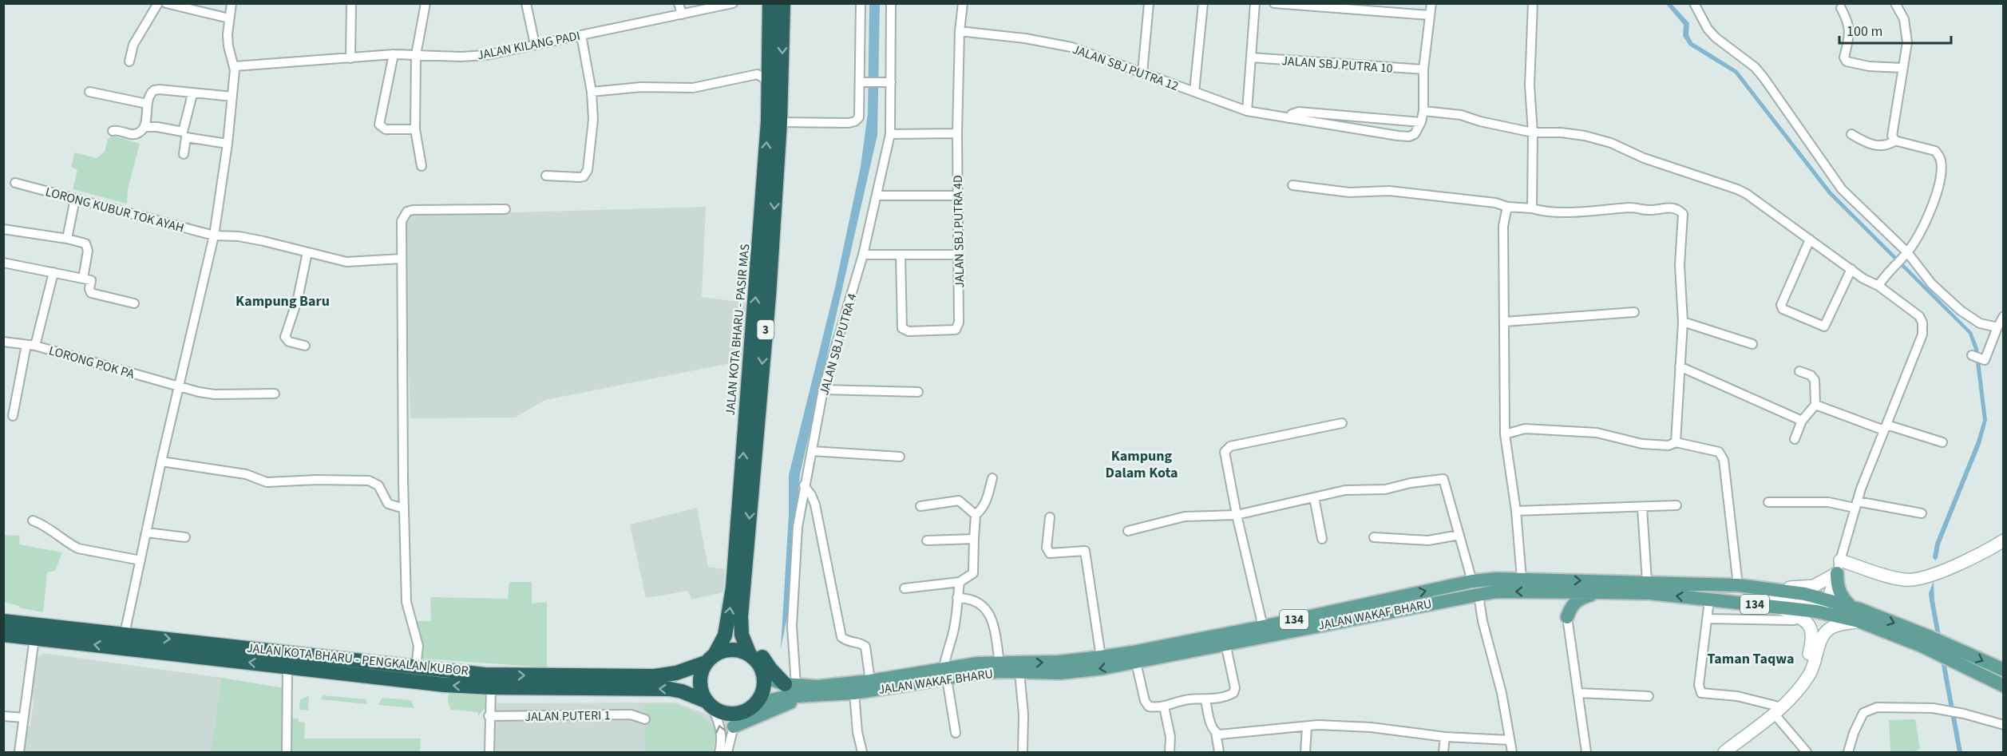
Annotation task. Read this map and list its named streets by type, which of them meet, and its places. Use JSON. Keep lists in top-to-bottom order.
{
  "streets": {
    "highway": ["JALAN KOTA BHARU - PASIR MAS", "3", "JALAN KOTA BHARU - PENGKALAN KUBOR"],
    "main road": ["134", "JALAN WAKAF BHARU"],
    "street": [
      "JALAN KILANG PADI",
      "JALAN SBJ PUTRA 10",
      "JALAN SBJ PUTRA 12",
      "LORONG KUBUR TOK AYAH",
      "JALAN SBJ PUTRA 4D",
      "JALAN SBJ PUTRA 4",
      "LORONG POK PA",
      "JALAN PUTERI 1"
    ]
  },
  "crossings": [
    ["JALAN SBJ PUTRA 12", "JALAN SBJ PUTRA 4D"],
    ["JALAN KOTA BHARU - PASIR MAS", "3"],
    ["JALAN KOTA BHARU - PASIR MAS", "JALAN WAKAF BHARU"],
    ["JALAN KOTA BHARU - PASIR MAS", "JALAN KOTA BHARU - PENGKALAN KUBOR"],
    ["3", "JALAN WAKAF BHARU"],
    ["3", "JALAN KOTA BHARU - PENGKALAN KUBOR"],
    ["JALAN SBJ PUTRA 4", "JALAN WAKAF BHARU"],
    ["JALAN WAKAF BHARU", "JALAN KOTA BHARU - PENGKALAN KUBOR"]
  ],
  "districts": ["Kampung Baru", "Kampung Dalam Kota", "Taman Taqwa"],
  "scale_bar": "100 m"
}
